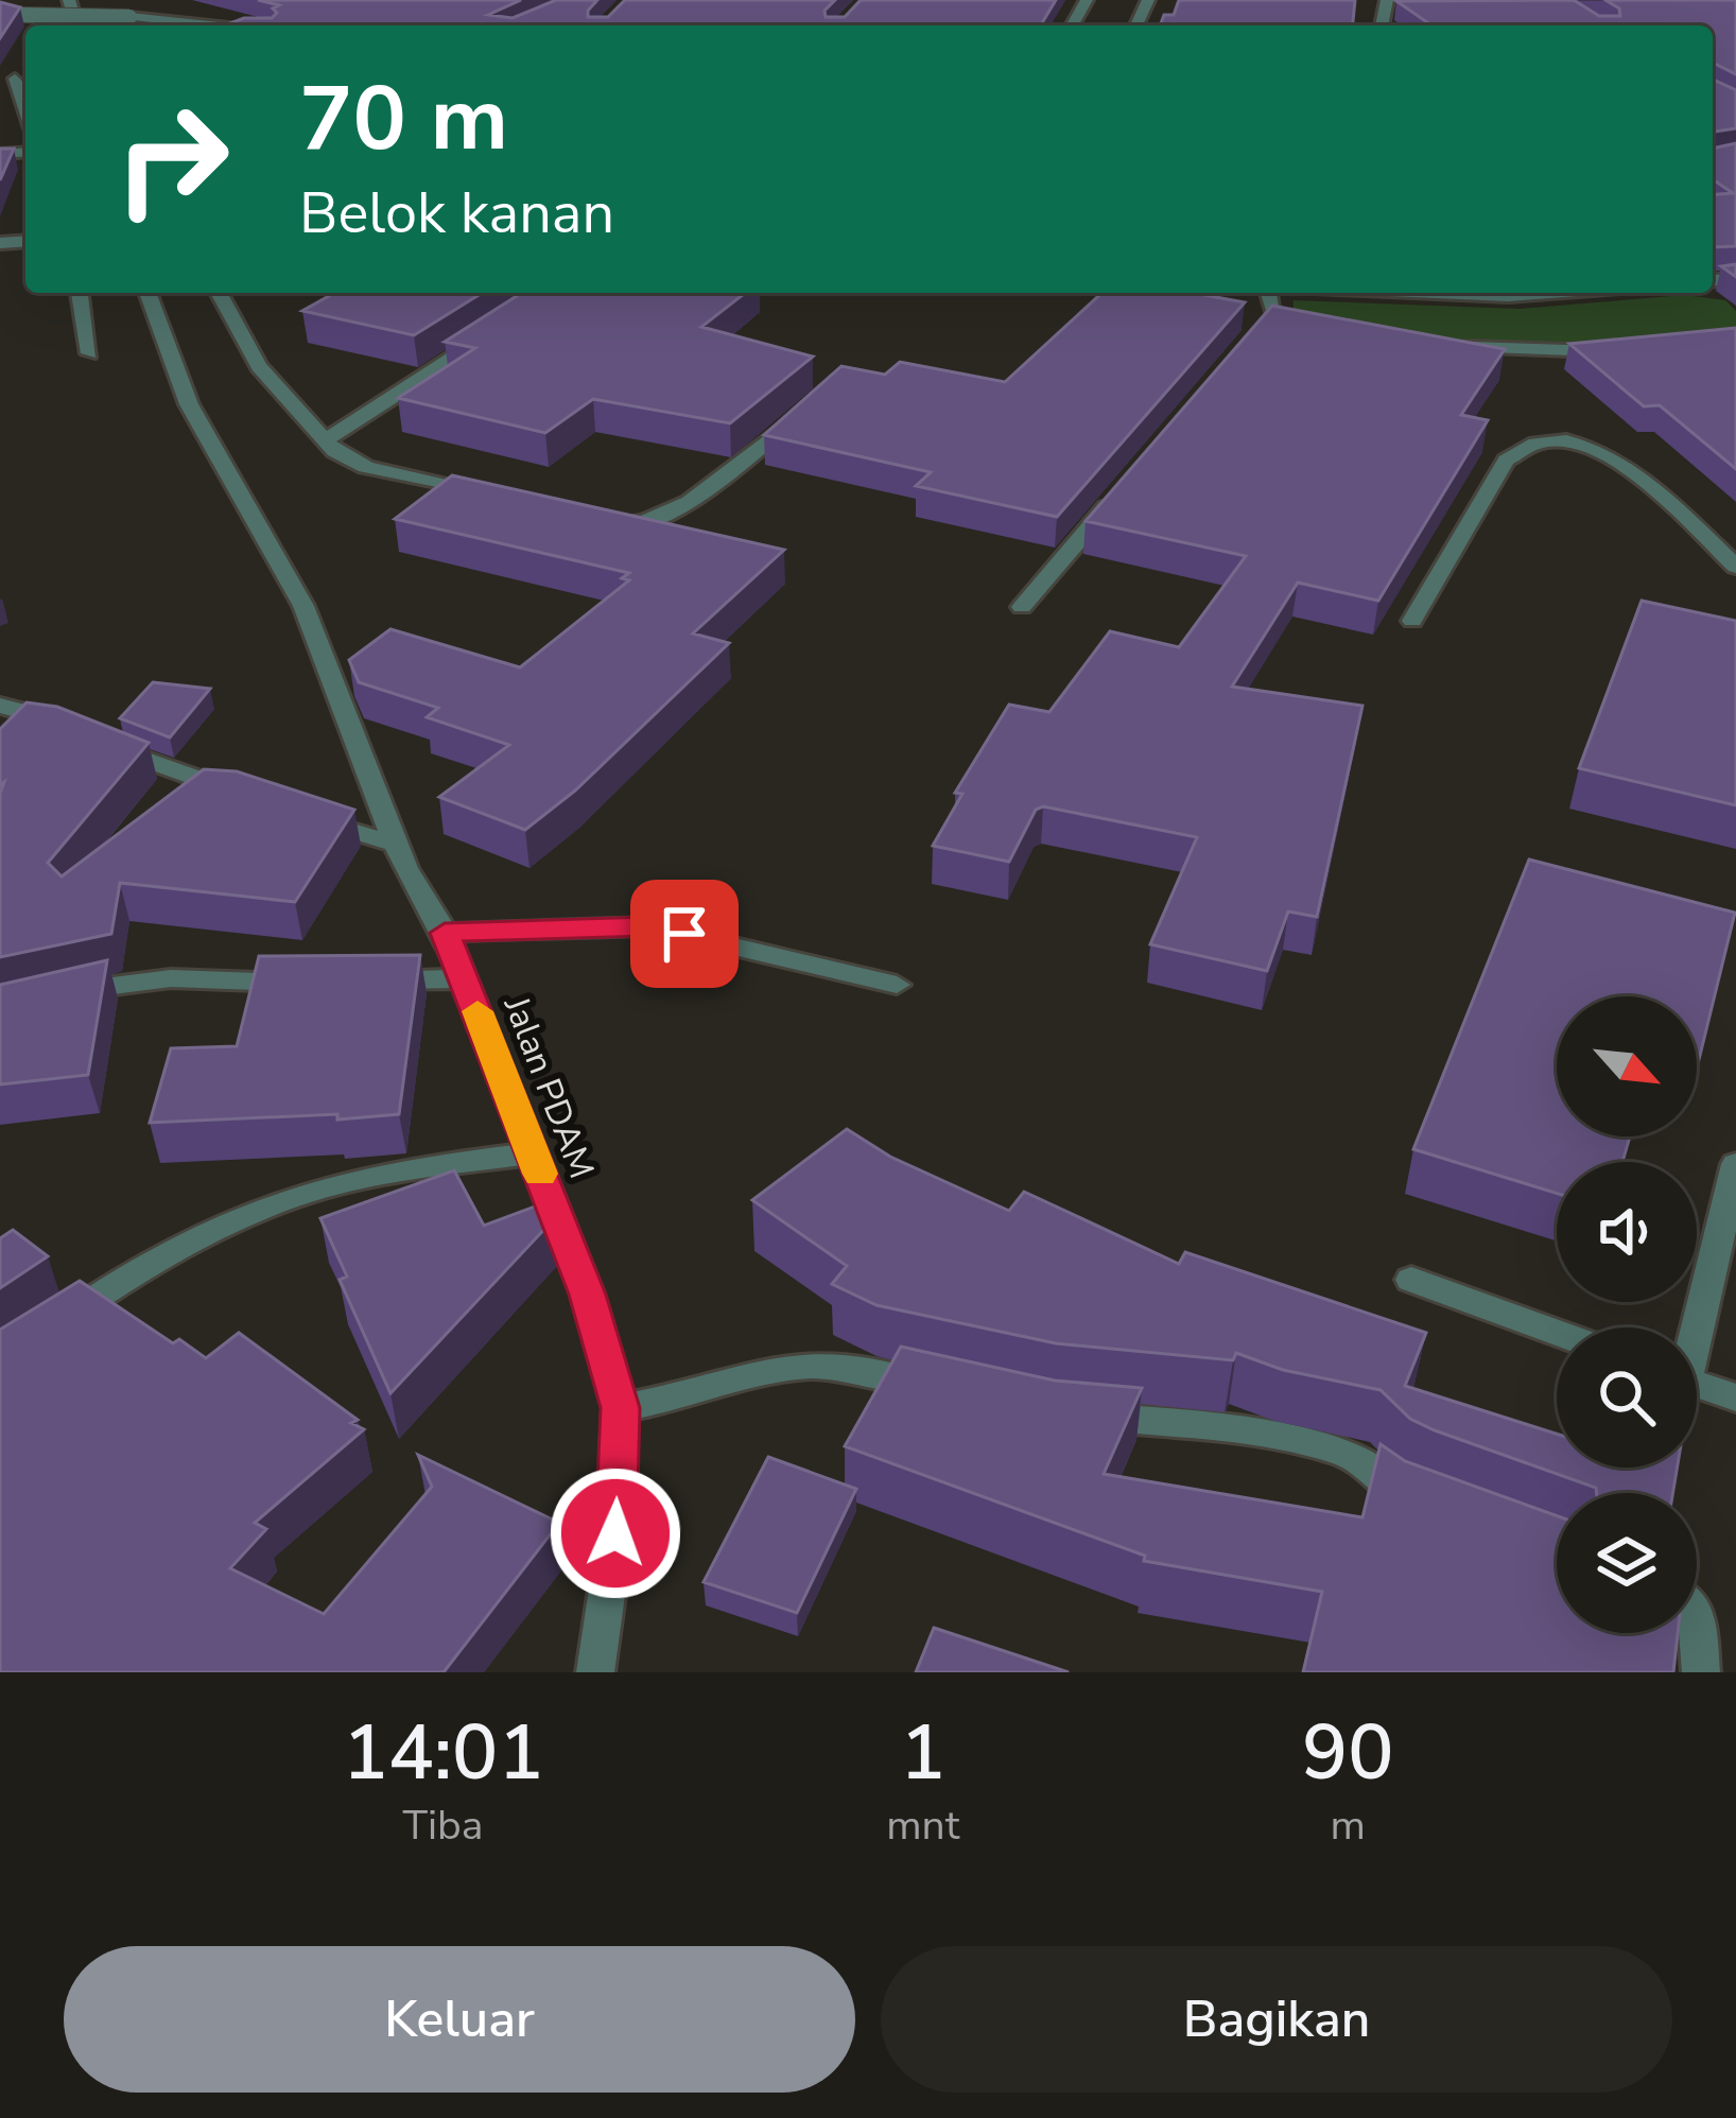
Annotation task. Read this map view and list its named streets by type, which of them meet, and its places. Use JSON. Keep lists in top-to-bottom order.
{
  "streets": {
    "street": ["Jalan PDAM"]
  },
  "north": "bottom right",
  "page": {
    "turn": ["70 m", "Belok kanan"],
    "eta": [
      "14:01",
      "Tiba",
      "1",
      "mnt",
      "90",
      "m"
    ],
    "buttons": ["Keluar", "Bagikan"]
  }
}
